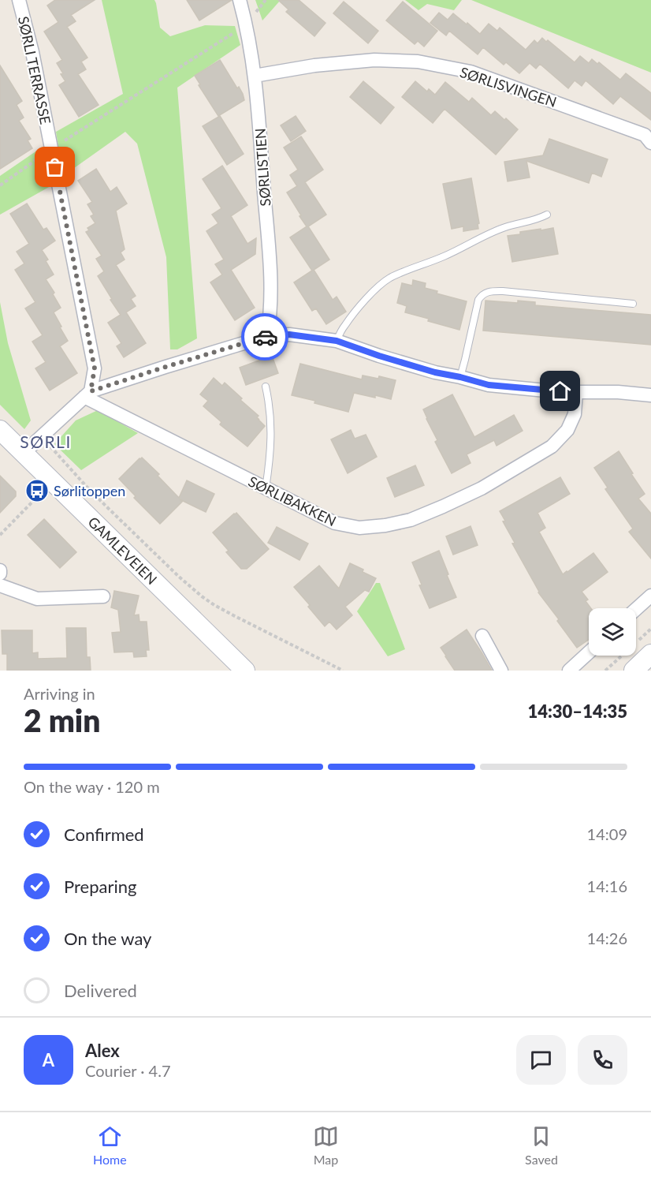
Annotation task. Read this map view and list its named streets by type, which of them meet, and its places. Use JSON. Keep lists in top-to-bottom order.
{
  "streets": {
    "street": [
      "SØRLI TERRASSE",
      "SØRLISVINGEN",
      "SØRLISTIEN",
      "SØRLIBAKKEN",
      "GAMLEVEIEN"
    ]
  },
  "crossings": [
    ["SØRLI TERRASSE", "SØRLIBAKKEN"],
    ["SØRLISVINGEN", "SØRLISTIEN"]
  ],
  "districts": ["SØRLI"],
  "places": {
    "bus stop": ["Sørlitoppen"]
  },
  "page": {
    "heading": ["2 min", "Arriving in", "14:30–14:35"],
    "panel": ["Alex", "Courier · 4.7"],
    "bar": "On the way · 120 m",
    "list": [
      ["Confirmed", "14:09"],
      ["Preparing", "14:16"],
      ["On the way", "14:26"],
      "Delivered"
    ],
    "round": "A",
    "tabs": ["Home", "Map", "Saved"]
  }
}
